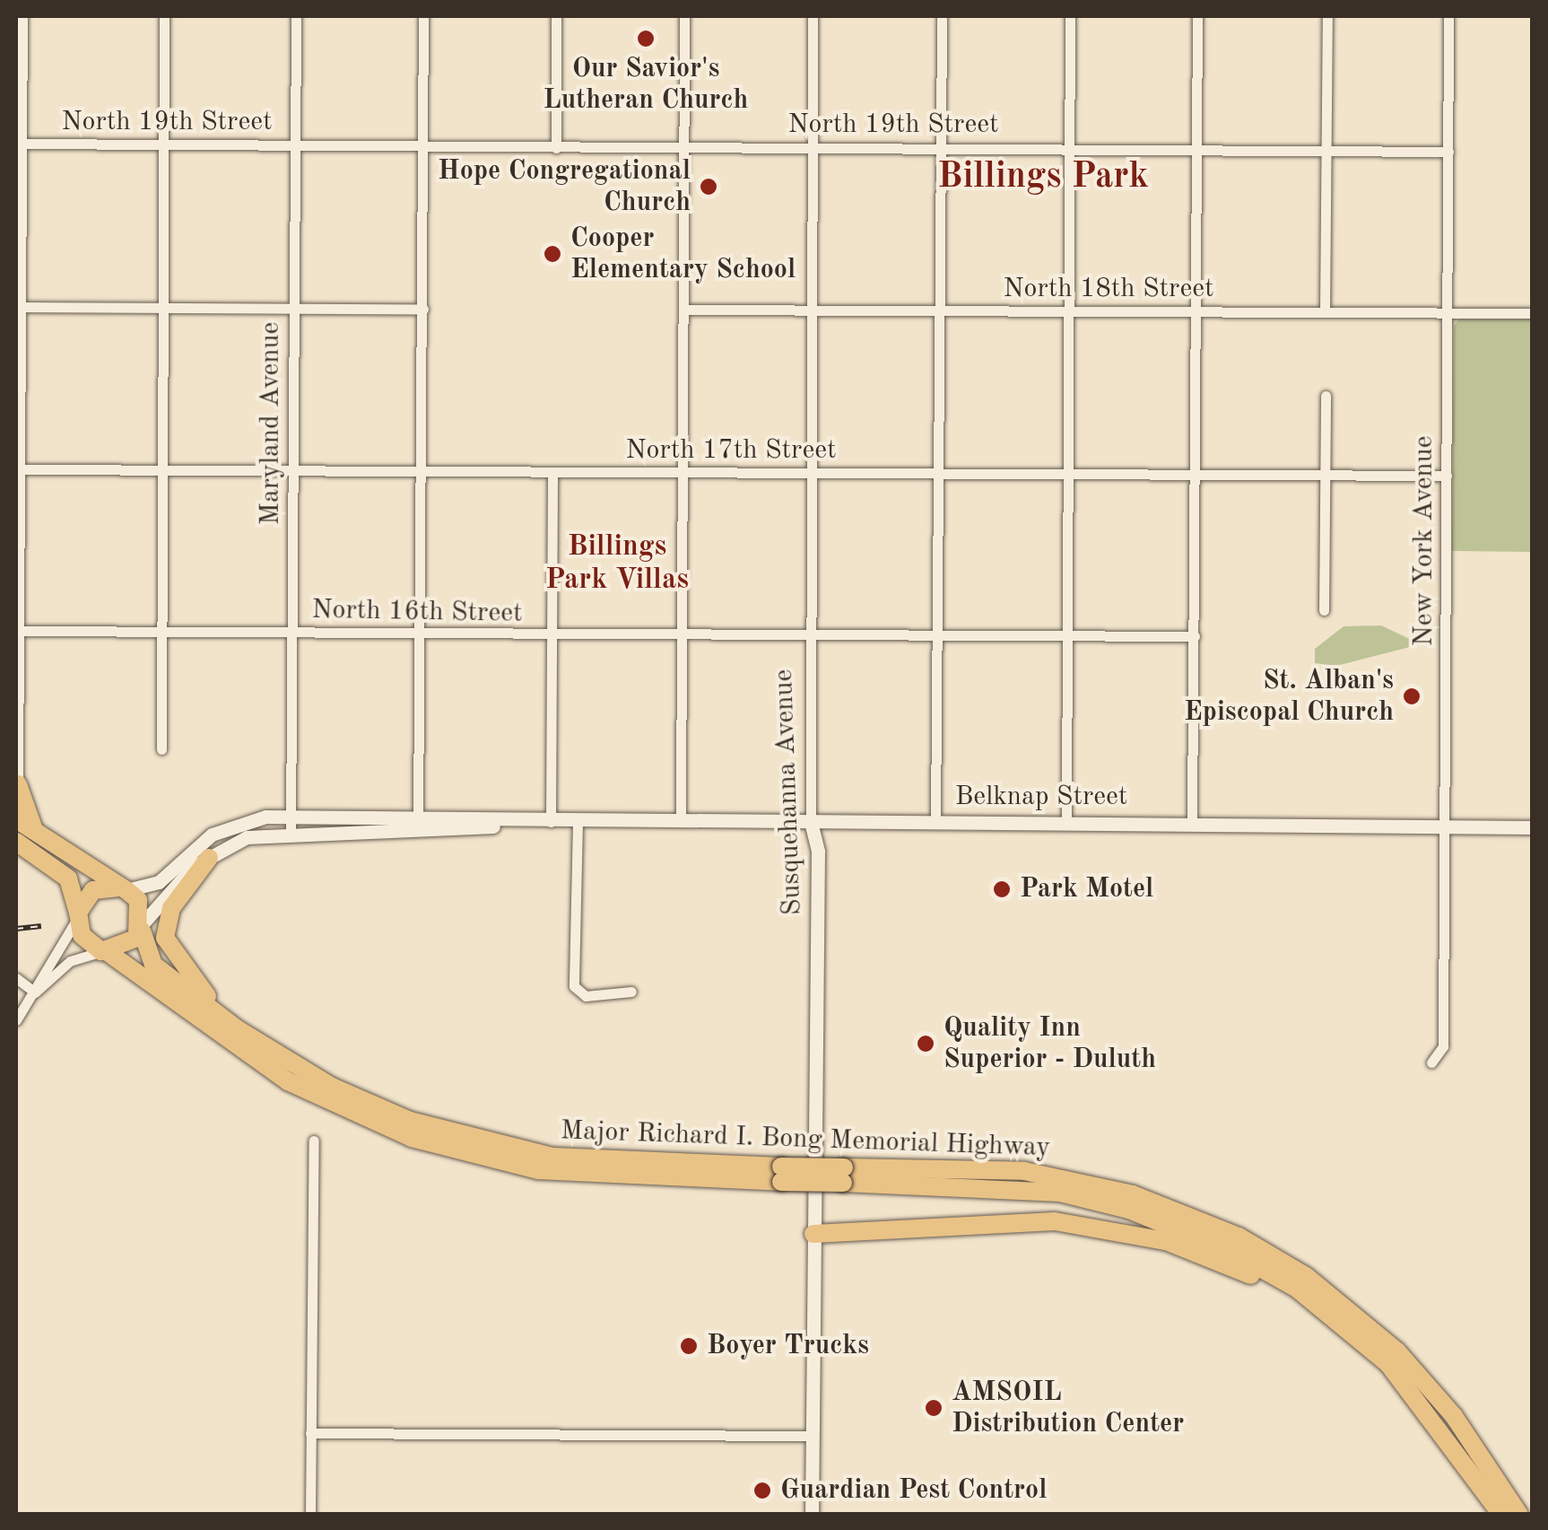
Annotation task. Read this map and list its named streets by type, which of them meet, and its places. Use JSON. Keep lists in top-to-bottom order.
{
  "streets": {
    "highway": ["Major Richard I. Bong Memorial Highway"],
    "street": [
      "North 19th Street",
      "North 18th Street",
      "Maryland Avenue",
      "North 17th Street",
      "New York Avenue",
      "North 16th Street",
      "Susquehanna Avenue",
      "Belknap Street"
    ]
  },
  "crossings": [
    ["North 19th Street", "Maryland Avenue"],
    ["North 19th Street", "New York Avenue"],
    ["North 19th Street", "Susquehanna Avenue"],
    ["North 18th Street", "New York Avenue"],
    ["North 18th Street", "Susquehanna Avenue"],
    ["Maryland Avenue", "North 17th Street"],
    ["Maryland Avenue", "North 16th Street"],
    ["Maryland Avenue", "Belknap Street"],
    ["North 17th Street", "New York Avenue"],
    ["North 17th Street", "Susquehanna Avenue"],
    ["New York Avenue", "Belknap Street"],
    ["North 16th Street", "Susquehanna Avenue"],
    ["Susquehanna Avenue", "Belknap Street"],
    ["Belknap Street", "Major Richard I. Bong Memorial Highway"]
  ],
  "districts": ["Billings Park", "Billings Park Villas"],
  "places": [
    "Our Savior's Lutheran Church",
    "Hope Congregational Church",
    "Cooper Elementary School",
    "St. Alban's Episcopal Church",
    "Park Motel",
    "Quality Inn Superior - Duluth",
    "Boyer Trucks",
    "AMSOIL Distribution Center",
    "Guardian Pest Control"
  ]
}
